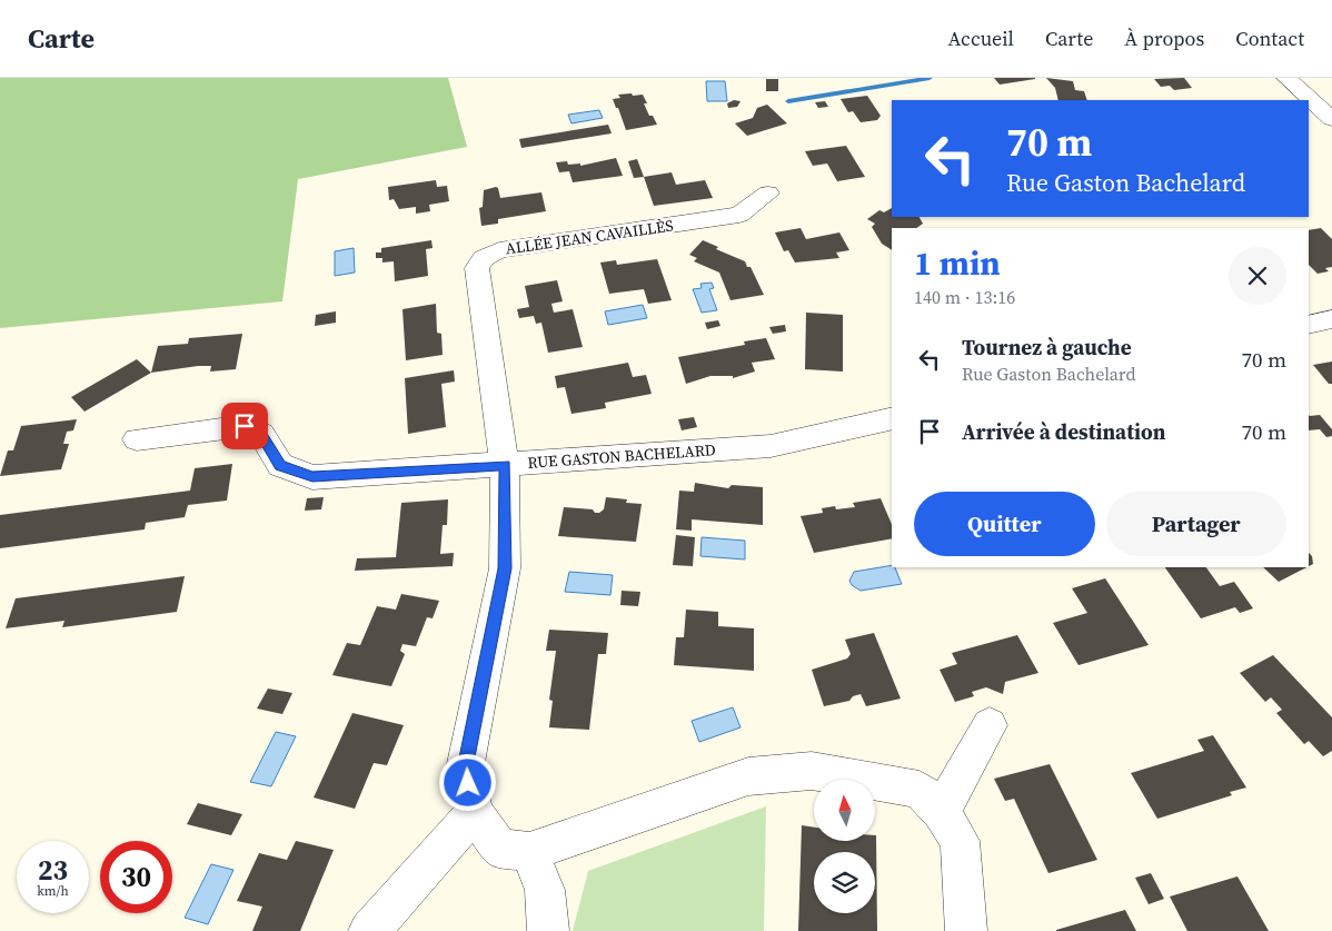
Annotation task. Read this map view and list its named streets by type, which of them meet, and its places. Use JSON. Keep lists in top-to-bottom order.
{
  "streets": {
    "street": ["ALLÉE JEAN CAVAILLÈS", "RUE GASTON BACHELARD"]
  },
  "crossings": [
    ["ALLÉE JEAN CAVAILLÈS", "RUE GASTON BACHELARD"]
  ],
  "north": "top",
  "page": {
    "header": "Carte",
    "nav": [
      "Accueil",
      "Carte",
      "À propos",
      "Contact"
    ],
    "turn": ["70 m", "Rue Gaston Bachelard"],
    "heading": ["1 min", "140 m · 13:16"],
    "list": [
      {
        "name": "Tournez à gauche",
        "note": "Rue Gaston Bachelard",
        "value": "70 m"
      },
      {
        "name": "Arrivée à destination",
        "value": "70 m"
      }
    ],
    "buttons": ["Quitter", "Partager"],
    "speed": "23 km/h",
    "limit": "30"
  }
}
